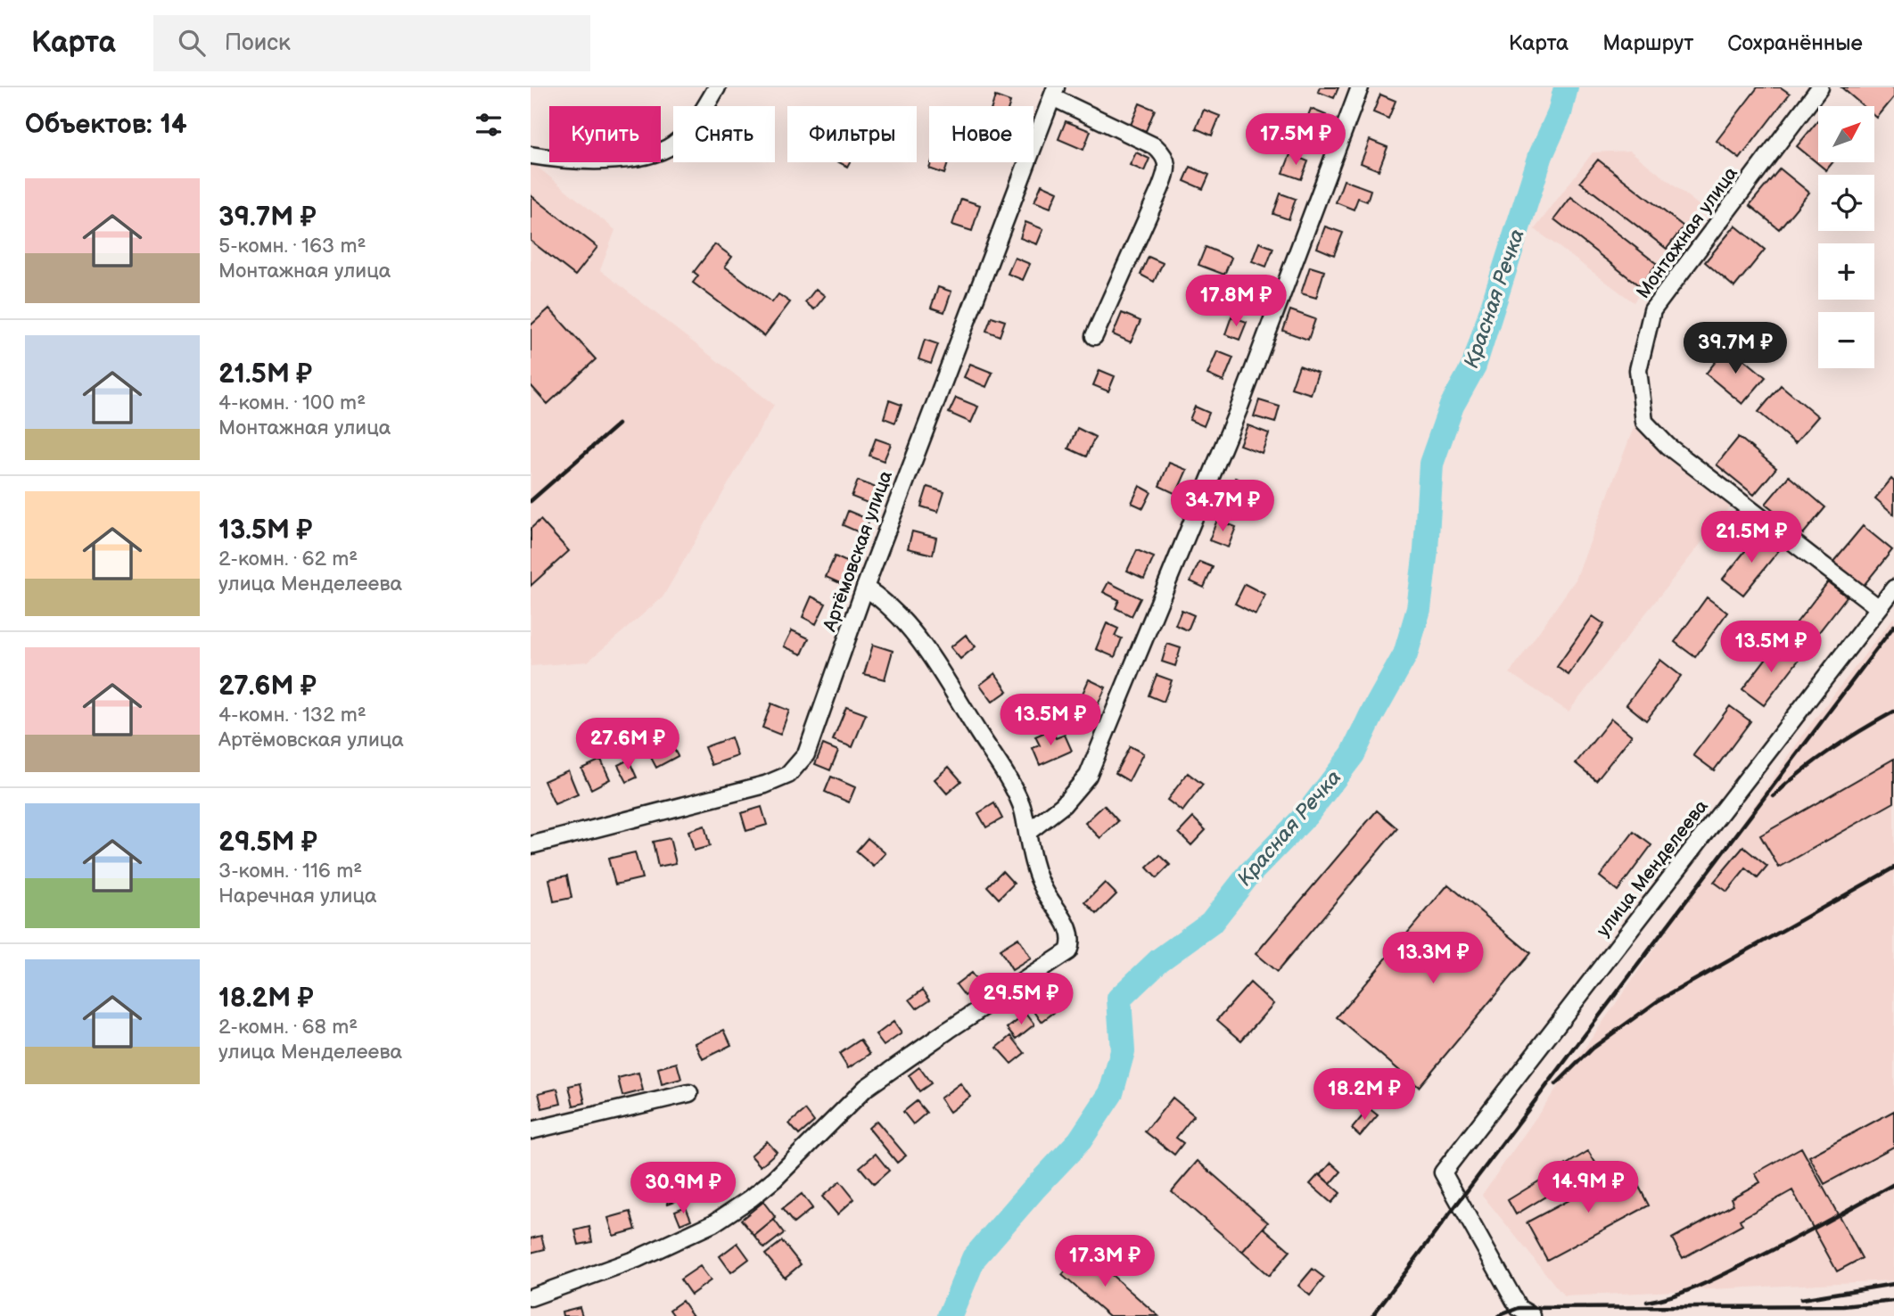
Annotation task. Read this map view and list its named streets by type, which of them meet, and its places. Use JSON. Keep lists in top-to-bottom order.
{
  "streets": {
    "street": ["Монтажная улица", "Артёмовская улица", "улица Менделеева"]
  },
  "crossings": [
    ["Монтажная улица", "улица Менделеева"]
  ],
  "water": ["Красная Речка"],
  "north": "top right",
  "page": {
    "header": "Карта",
    "search": "Поиск",
    "nav": ["Карта", "Маршрут", "Сохранённые"],
    "heading": "Объектов: 14",
    "map_buttons": ["+", "−"],
    "chip": [
      "Купить",
      "Снять",
      "Фильтры",
      "Новое"
    ],
    "price": [
      "17.5M ₽",
      "17.8M ₽",
      "39.7M ₽",
      "34.7M ₽",
      "21.5M ₽",
      "13.5M ₽",
      "13.5M ₽",
      "27.6M ₽",
      "13.3M ₽",
      "29.5M ₽",
      "18.2M ₽",
      "14.9M ₽",
      "30.9M ₽",
      "17.3M ₽"
    ],
    "list": [
      {
        "name": "39.7M ₽",
        "note": "5-комн. · 163 m² · Монтажная улица"
      },
      {
        "name": "21.5M ₽",
        "note": "4-комн. · 100 m² · Монтажная улица"
      },
      {
        "name": "13.5M ₽",
        "note": "2-комн. · 62 m² · улица Менделеева"
      },
      {
        "name": "27.6M ₽",
        "note": "4-комн. · 132 m² · Артёмовская улица"
      },
      {
        "name": "29.5M ₽",
        "note": "3-комн. · 116 m² · Наречная улица"
      },
      {
        "name": "18.2M ₽",
        "note": "2-комн. · 68 m² · улица Менделеева"
      }
    ]
  }
}
